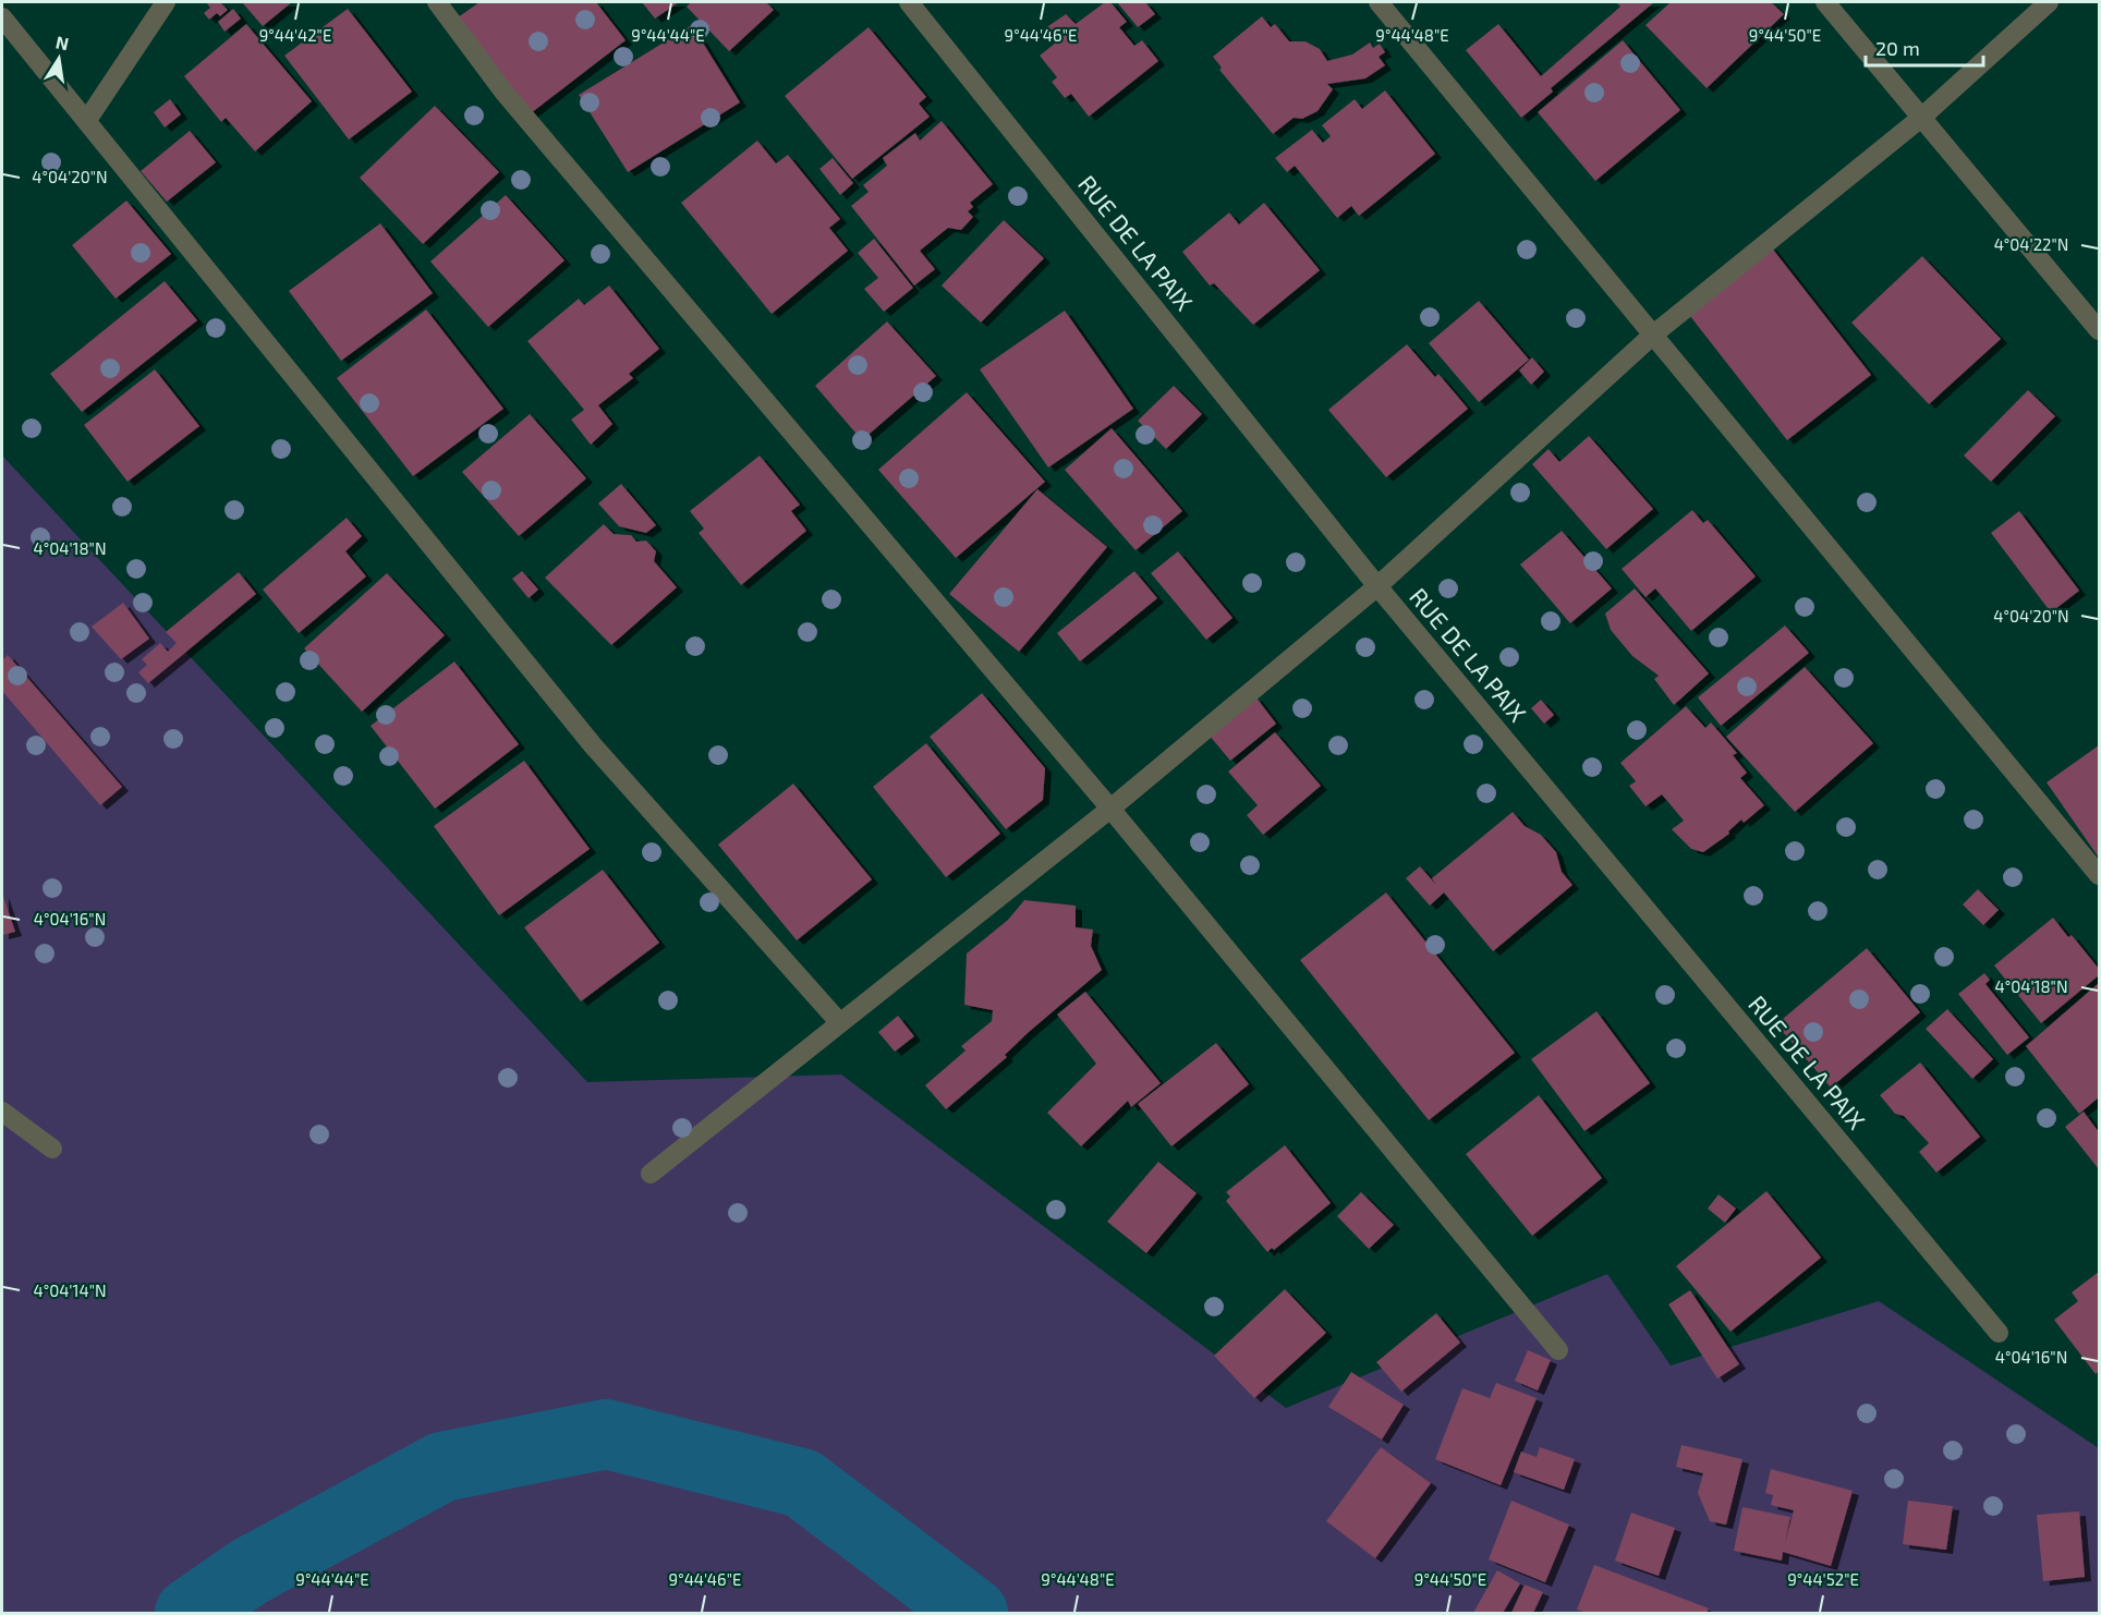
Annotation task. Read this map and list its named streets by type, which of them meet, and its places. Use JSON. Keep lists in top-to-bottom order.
{
  "streets": {
    "street": ["RUE DE LA PAIX"]
  },
  "scale_bar": "20 m",
  "north": "top",
  "coordinates": [
    "9°44'42\"E",
    "9°44'44\"E",
    "9°44'46\"E",
    "9°44'48\"E",
    "9°44'50\"E",
    "4°04'20\"N",
    "4°04'22\"N",
    "4°04'18\"N",
    "4°04'16\"N",
    "4°04'14\"N",
    "9°44'52\"E"
  ]
}
